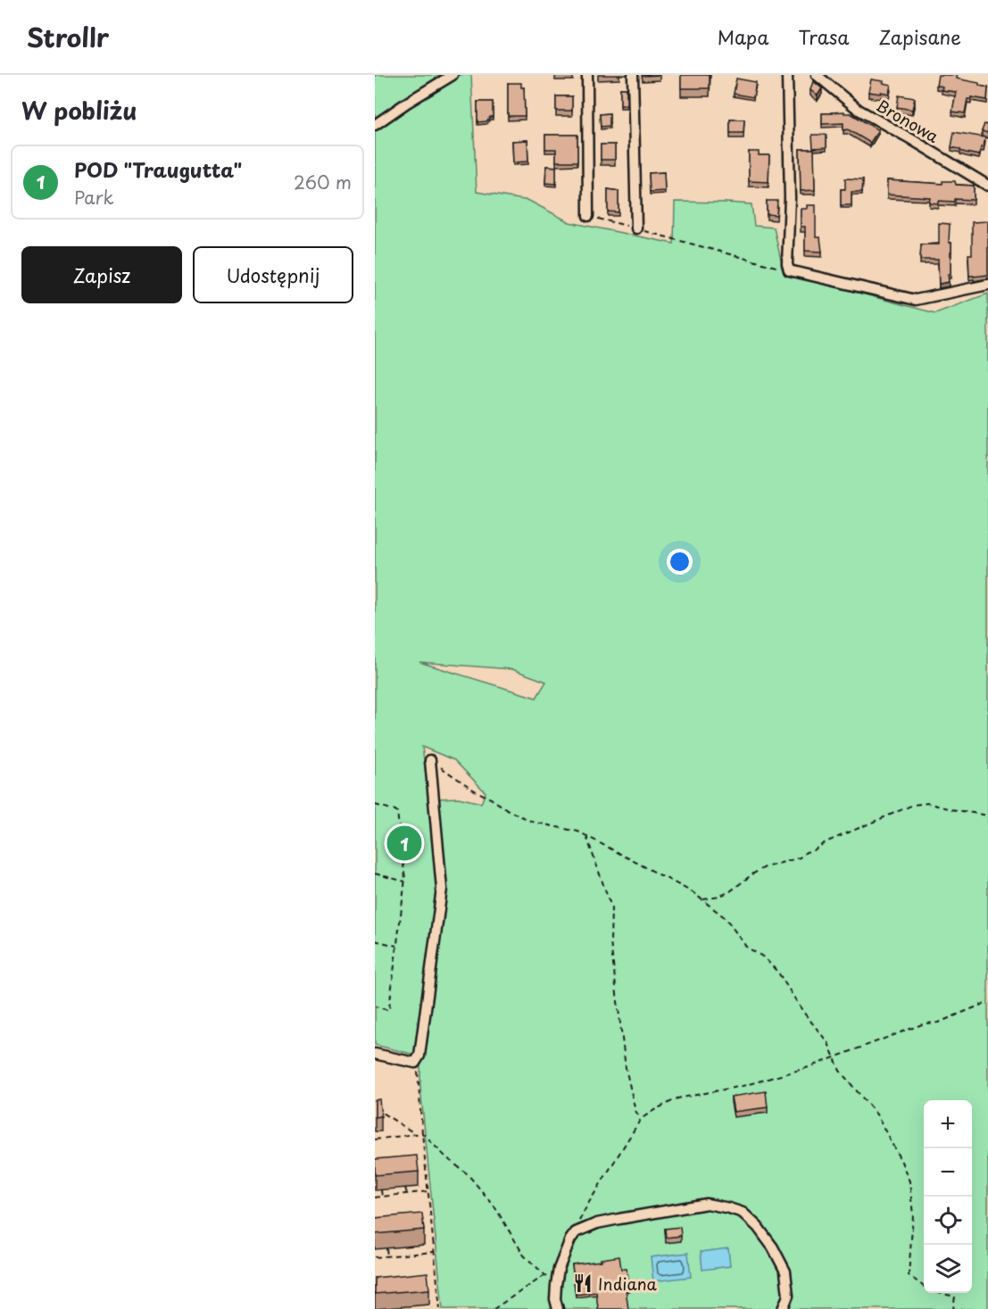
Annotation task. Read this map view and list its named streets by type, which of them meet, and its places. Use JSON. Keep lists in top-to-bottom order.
{
  "streets": {
    "street": ["Bronowa"]
  },
  "places": {
    "restaurant": ["Indiana"]
  },
  "page": {
    "header": "Strollr",
    "nav": ["Mapa", "Trasa", "Zapisane"],
    "heading": "W pobliżu",
    "list": [
      {
        "mark": "1",
        "name": "POD \"Traugutta\"",
        "note": "Park",
        "value": "260 m"
      }
    ],
    "buttons": ["Zapisz", "Udostępnij"],
    "pins": "1",
    "map_buttons": ["+", "−"]
  }
}
